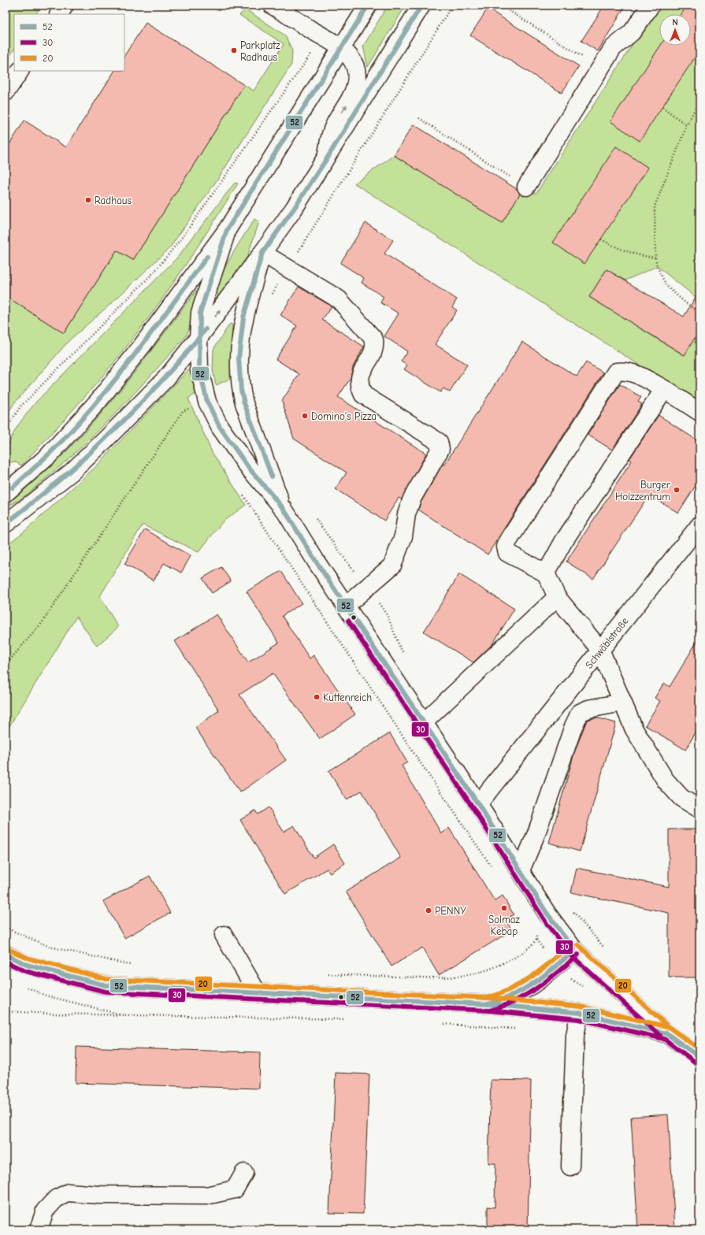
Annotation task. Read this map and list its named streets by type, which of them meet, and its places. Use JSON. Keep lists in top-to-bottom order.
{
  "streets": {
    "street": ["Schwäblstraße"]
  },
  "places": [
    "Parkplatz Radhaus",
    "Radhaus",
    "Domino's Pizza",
    "Burger Holzzentrum",
    "Kuttenreich",
    "Solmaz Kebap",
    "PENNY"
  ],
  "lines": ["transit line 52", "transit line 30", "transit line 20"],
  "legend": ["52", "30", "20"],
  "north": "top"
}
